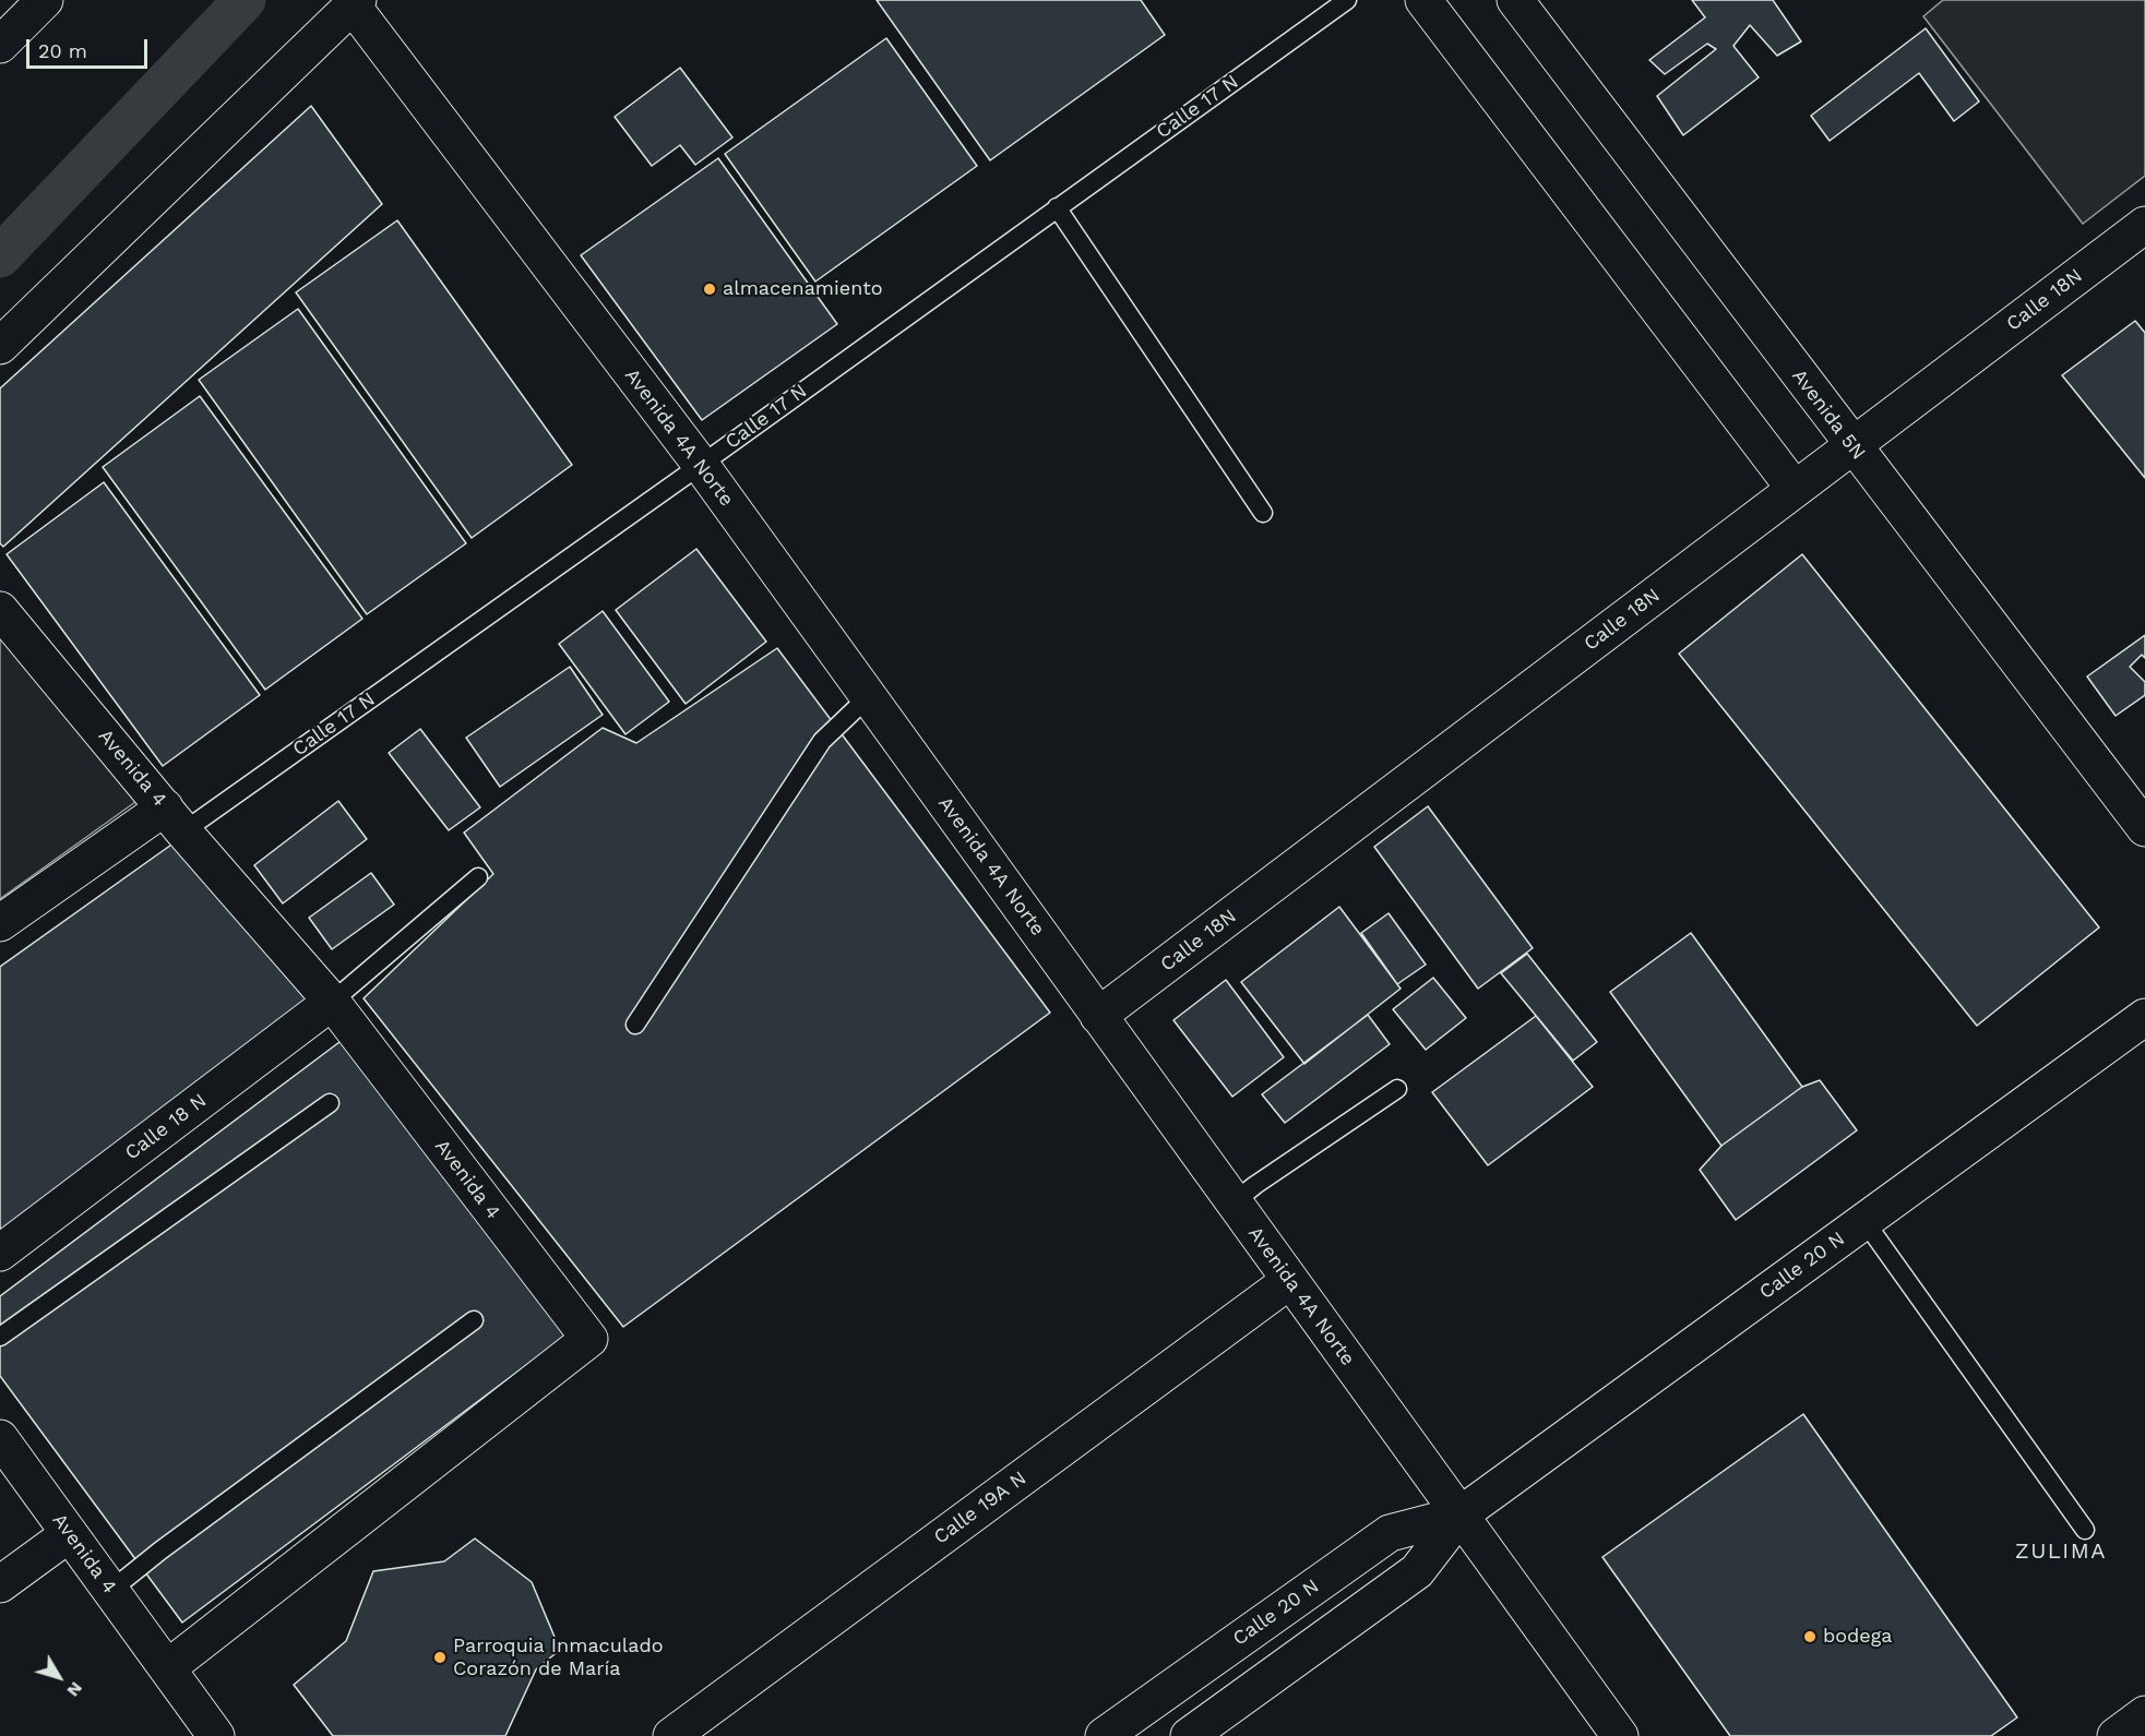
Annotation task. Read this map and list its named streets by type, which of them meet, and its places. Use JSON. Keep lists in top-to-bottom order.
{
  "streets": {
    "street": [
      "Calle 17 N",
      "Calle 18N",
      "Avenida 5N",
      "Avenida 4A Norte",
      "Avenida 4",
      "Calle 18 N",
      "Calle 20 N",
      "Calle 19A N"
    ]
  },
  "crossings": [
    ["Calle 17 N", "Avenida 4A Norte"],
    ["Calle 17 N", "Avenida 4"],
    ["Calle 18N", "Avenida 5N"],
    ["Calle 18N", "Avenida 4A Norte"],
    ["Avenida 4A Norte", "Calle 20 N"],
    ["Avenida 4A Norte", "Calle 19A N"],
    ["Avenida 4", "Calle 18 N"]
  ],
  "districts": ["ZULIMA"],
  "places": ["almacenamiento", "bodega", "Parroquia Inmaculado Corazón de María"],
  "scale_bar": "20 m",
  "north": "bottom right"
}
